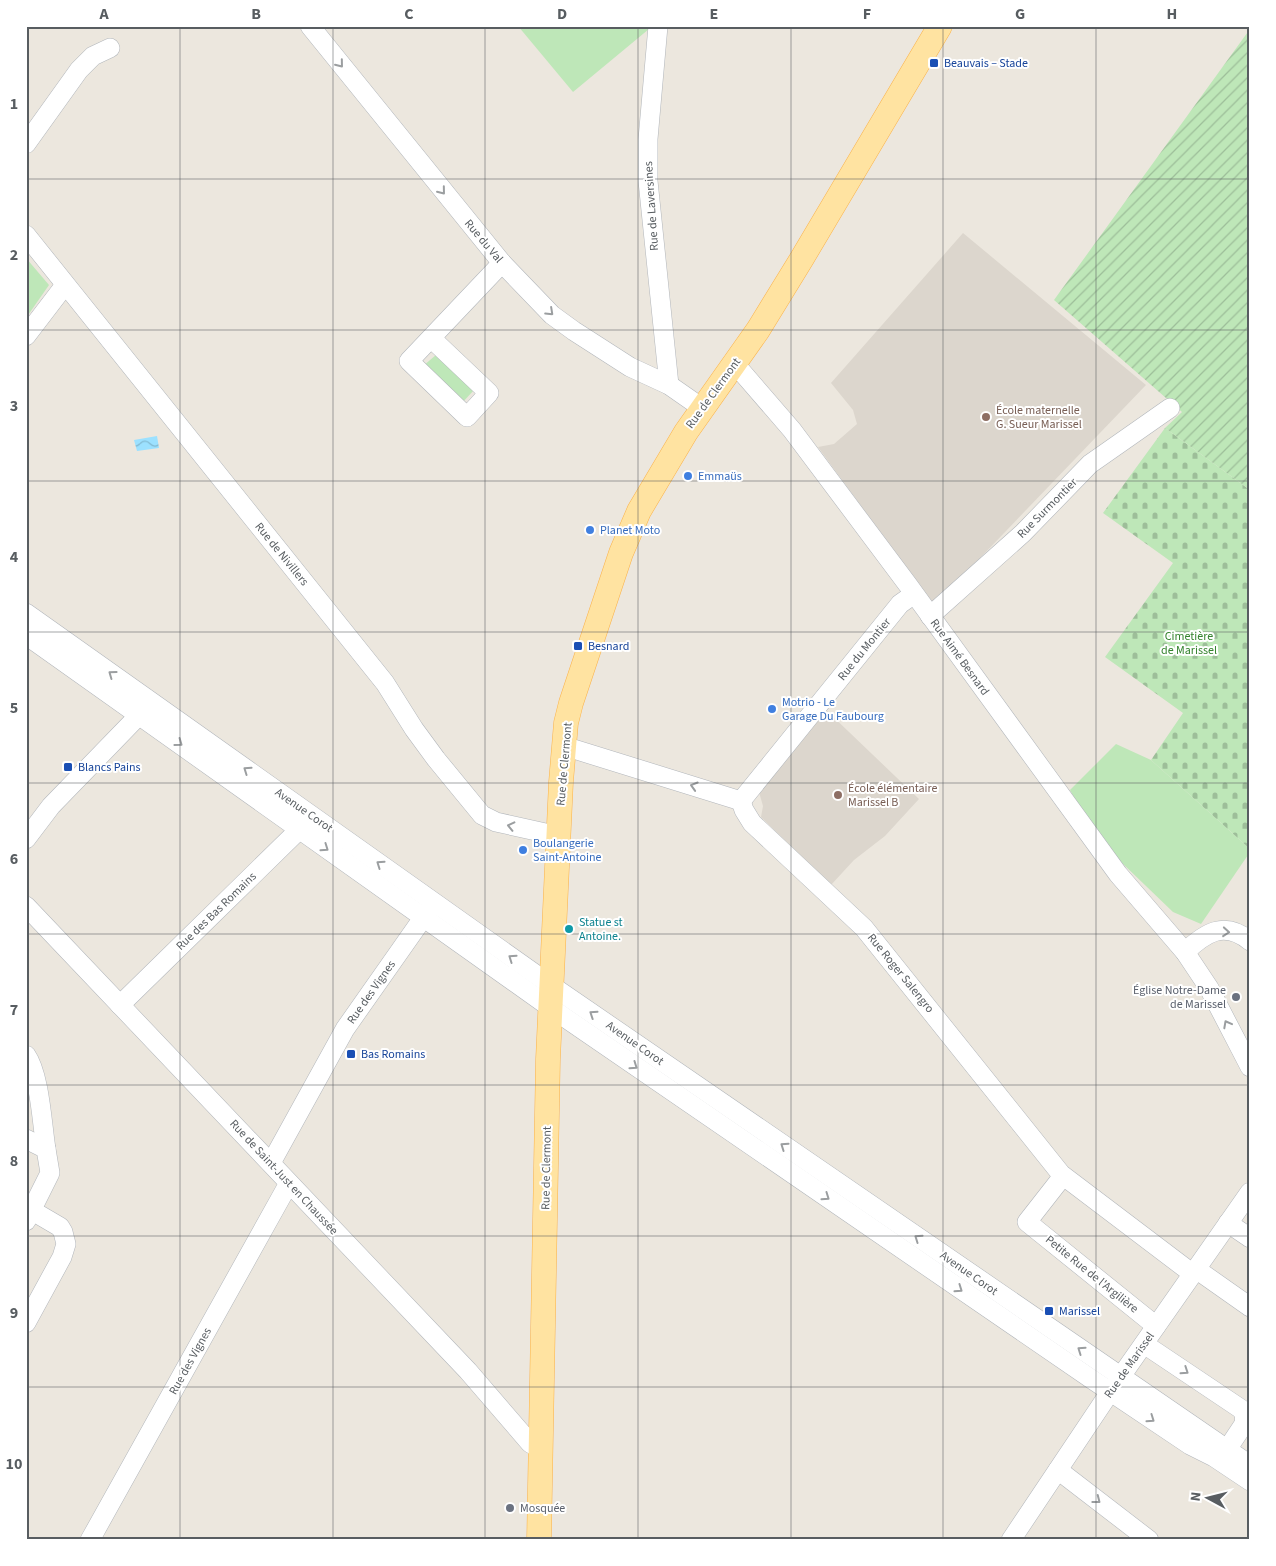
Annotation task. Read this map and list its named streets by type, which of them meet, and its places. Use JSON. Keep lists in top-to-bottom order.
{
  "streets": {
    "main road": ["Rue de Clermont"],
    "street": [
      "Rue de Laversines",
      "Rue du Val",
      "Rue Surmontier",
      "Rue de Nivillers",
      "Rue du Montier",
      "Rue Aimé Besnard",
      "Avenue Corot",
      "Rue des Bas Romains",
      "Rue Roger Salengro",
      "Rue des Vignes",
      "Rue de Saint-Just en Chaussée",
      "Petite Rue de l'Argilière",
      "Rue de Marissel"
    ]
  },
  "crossings": [
    ["Rue de Laversines", "Rue du Val"],
    ["Rue du Val", "Rue de Clermont"],
    ["Rue de Clermont", "Rue de Nivillers"],
    ["Rue de Clermont", "Rue Aimé Besnard"],
    ["Rue de Clermont", "Avenue Corot"],
    ["Rue de Clermont", "Rue de Saint-Just en Chaussée"],
    ["Rue Surmontier", "Rue Aimé Besnard"],
    ["Rue du Montier", "Rue Aimé Besnard"],
    ["Rue du Montier", "Rue Roger Salengro"],
    ["Avenue Corot", "Rue des Bas Romains"],
    ["Avenue Corot", "Rue des Vignes"],
    ["Avenue Corot", "Rue de Marissel"],
    ["Rue des Bas Romains", "Rue de Saint-Just en Chaussée"],
    ["Rue Roger Salengro", "Petite Rue de l'Argilière"],
    ["Rue Roger Salengro", "Rue de Marissel"],
    ["Rue des Vignes", "Rue de Saint-Just en Chaussée"],
    ["Petite Rue de l'Argilière", "Rue de Marissel"]
  ],
  "one_way": ["Rue du Val", "Rue de Nivillers"],
  "parks": ["Cimetière de Marissel"],
  "places": {
    "transit": [
      "Beauvais – Stade",
      "Besnard",
      "Blancs Pains",
      "Bas Romains",
      "Marissel"
    ],
    "other": [
      "École maternelle G. Sueur Marissel",
      "Emmaüs",
      "Planet Moto",
      "Motrio - Le Garage Du Faubourg",
      "École élémentaire Marissel B",
      "Boulangerie Saint-Antoine",
      "Statue st Antoine.",
      "Église Notre-Dame de Marissel",
      "Mosquée"
    ]
  },
  "north": "left",
  "grid": {
    "columns": [
      "A",
      "B",
      "C",
      "D",
      "E",
      "F",
      "G",
      "H"
    ],
    "rows": [
      "1",
      "2",
      "3",
      "4",
      "5",
      "6",
      "7",
      "8",
      "9",
      "10"
    ]
  }
}
